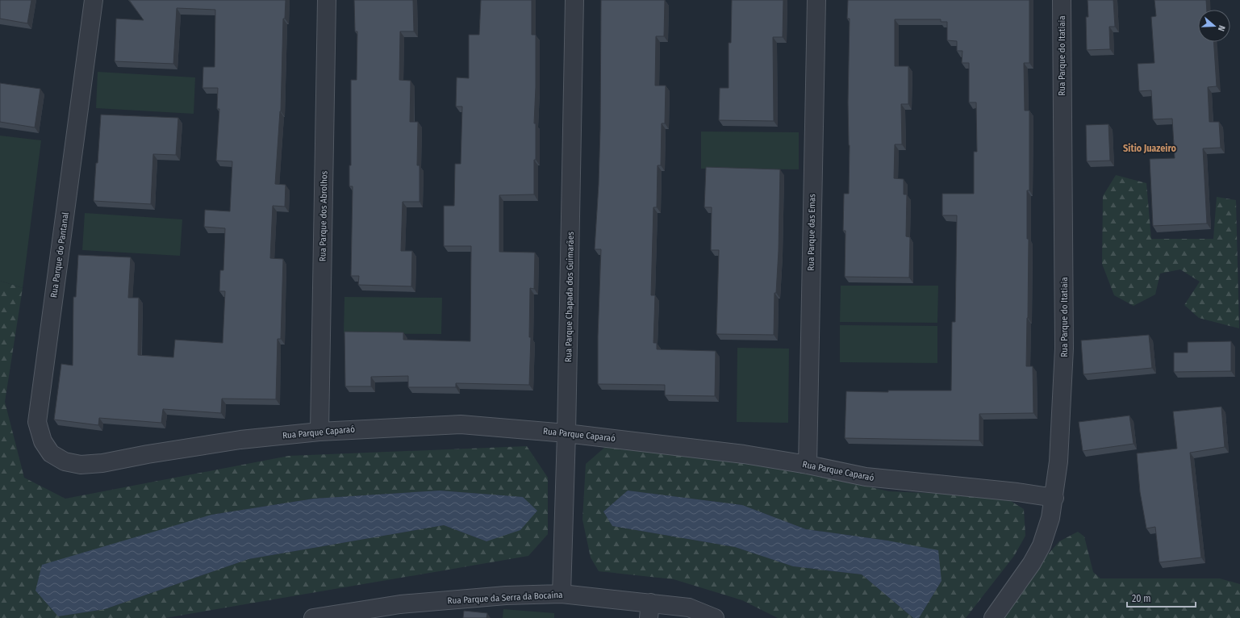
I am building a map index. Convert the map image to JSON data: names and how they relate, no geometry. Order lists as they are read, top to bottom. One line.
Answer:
{"streets":{"street":["Rua Parque do Itatiaia","Rua Parque dos Abrolhos","Rua Parque das Emas","Rua Parque do Pantanal","Rua Parque Chapada dos Guimarães","Rua Parque Caparaó","Rua Parque da Serra da Bocaína"]},"crossings":[["Rua Parque do Itatiaia","Rua Parque Caparaó"],["Rua Parque dos Abrolhos","Rua Parque Caparaó"],["Rua Parque das Emas","Rua Parque Caparaó"],["Rua Parque do Pantanal","Rua Parque Caparaó"],["Rua Parque Chapada dos Guimarães","Rua Parque Caparaó"],["Rua Parque Chapada dos Guimarães","Rua Parque da Serra da Bocaína"]],"districts":["Sitio Juazeiro"],"scale_bar":"20 m","north":"right"}
